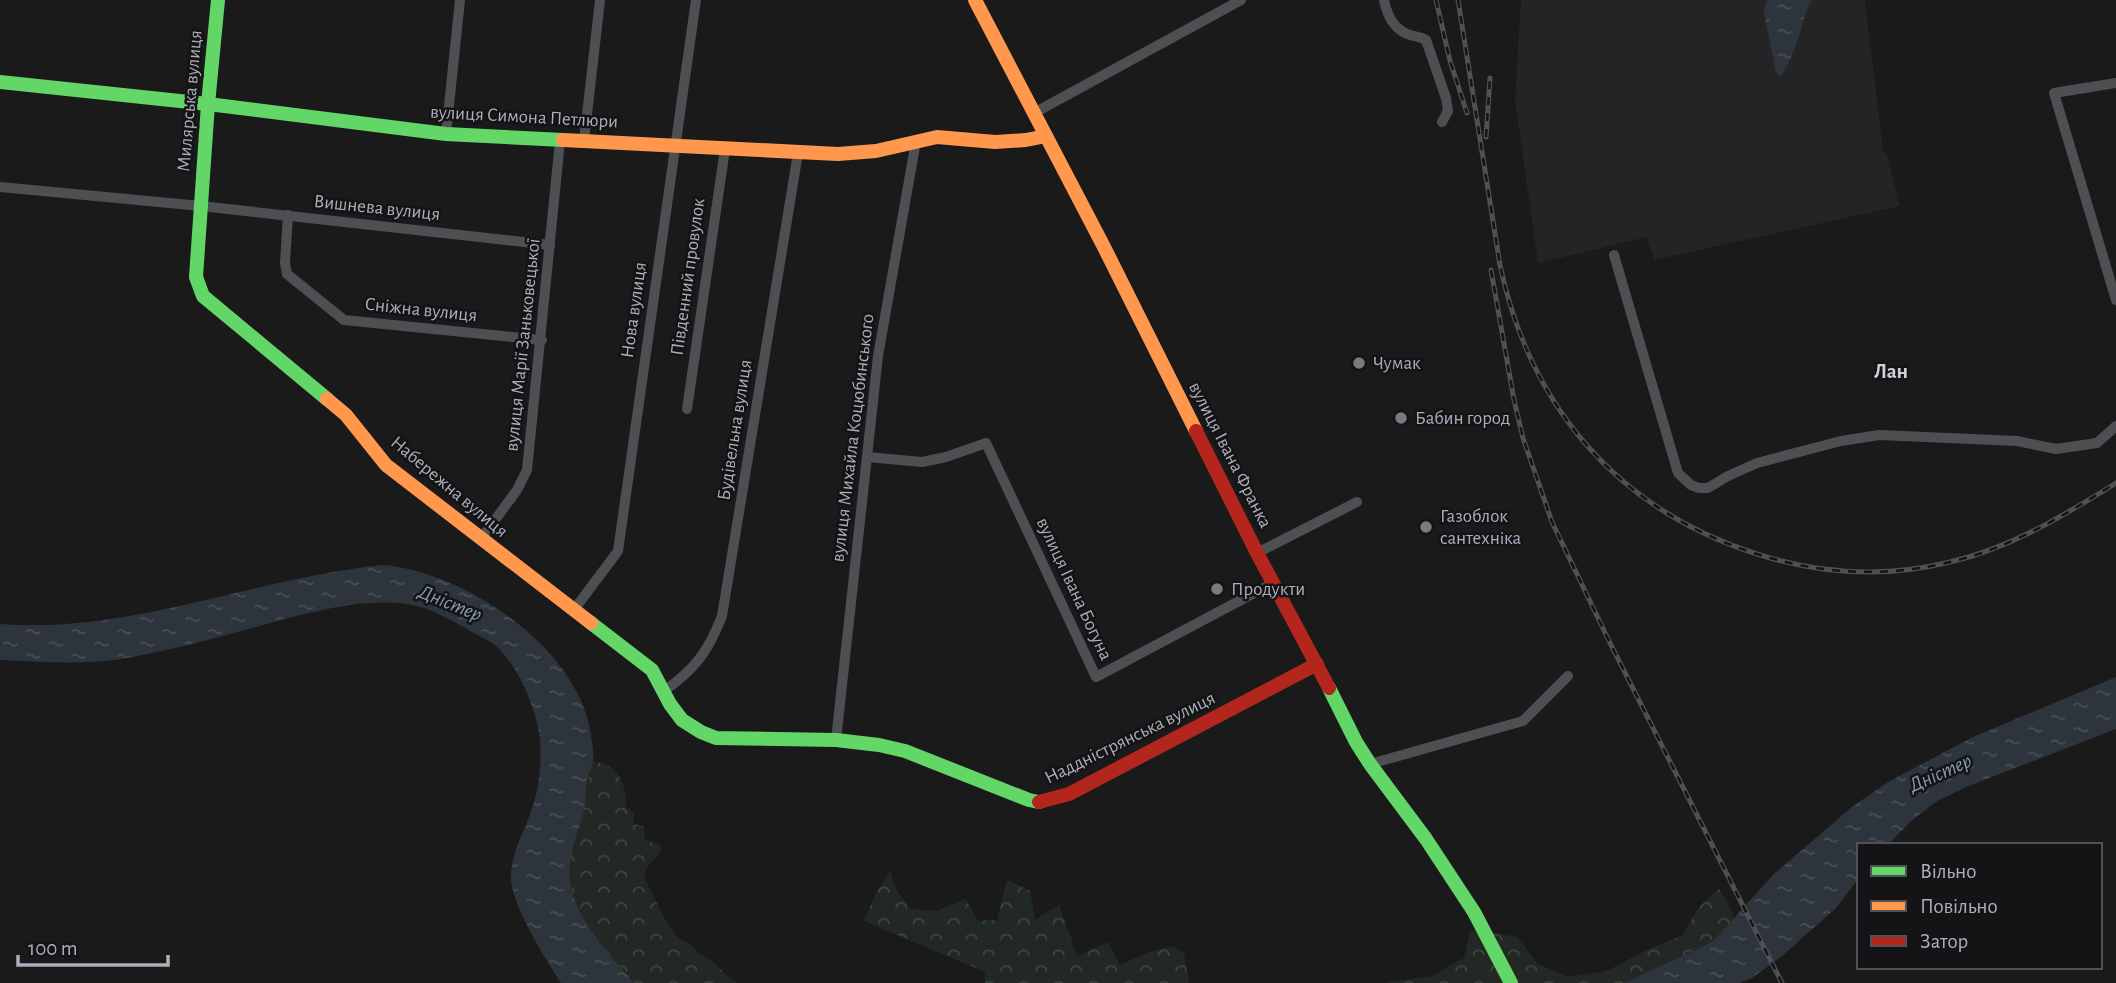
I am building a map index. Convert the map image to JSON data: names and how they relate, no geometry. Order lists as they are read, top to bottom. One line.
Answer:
{"streets":{"street":["Милярська вулиця","вулиця Симона Петлюри","Вишнева вулиця","Південний провулок","Сніжна вулиця","Нова вулиця","вулиця Марії Заньковецької","Будівельна вулиця","вулиця Михайла Коцюбинського","вулиця Івана Франка","Набережна вулиця","вулиця Івана Богуна","Наддністрянська вулиця"]},"crossings":[["Милярська вулиця","вулиця Симона Петлюри"],["Милярська вулиця","Вишнева вулиця"],["Милярська вулиця","Набережна вулиця"],["вулиця Симона Петлюри","Південний провулок"],["вулиця Симона Петлюри","Нова вулиця"],["вулиця Симона Петлюри","вулиця Марії Заньковецької"],["вулиця Симона Петлюри","Будівельна вулиця"],["вулиця Симона Петлюри","вулиця Михайла Коцюбинського"],["вулиця Симона Петлюри","вулиця Івана Франка"],["Вишнева вулиця","Сніжна вулиця"],["Вишнева вулиця","вулиця Марії Заньковецької"],["Вишнева вулиця","Набережна вулиця"],["Сніжна вулиця","вулиця Марії Заньковецької"],["Нова вулиця","Набережна вулиця"],["вулиця Марії Заньковецької","Набережна вулиця"],["Будівельна вулиця","Набережна вулиця"],["вулиця Михайла Коцюбинського","вулиця Івана Богуна"],["вулиця Михайла Коцюбинського","Наддністрянська вулиця"],["вулиця Івана Франка","вулиця Івана Богуна"],["вулиця Івана Франка","Наддністрянська вулиця"],["Набережна вулиця","Наддністрянська вулиця"]],"districts":["Лан"],"water":["Дністер"],"places":["Чумак","Бабин город","Газоблок сантехніка","Продукти"],"legend":["Вільно","Повільно","Затор"],"scale_bar":"100 m"}
